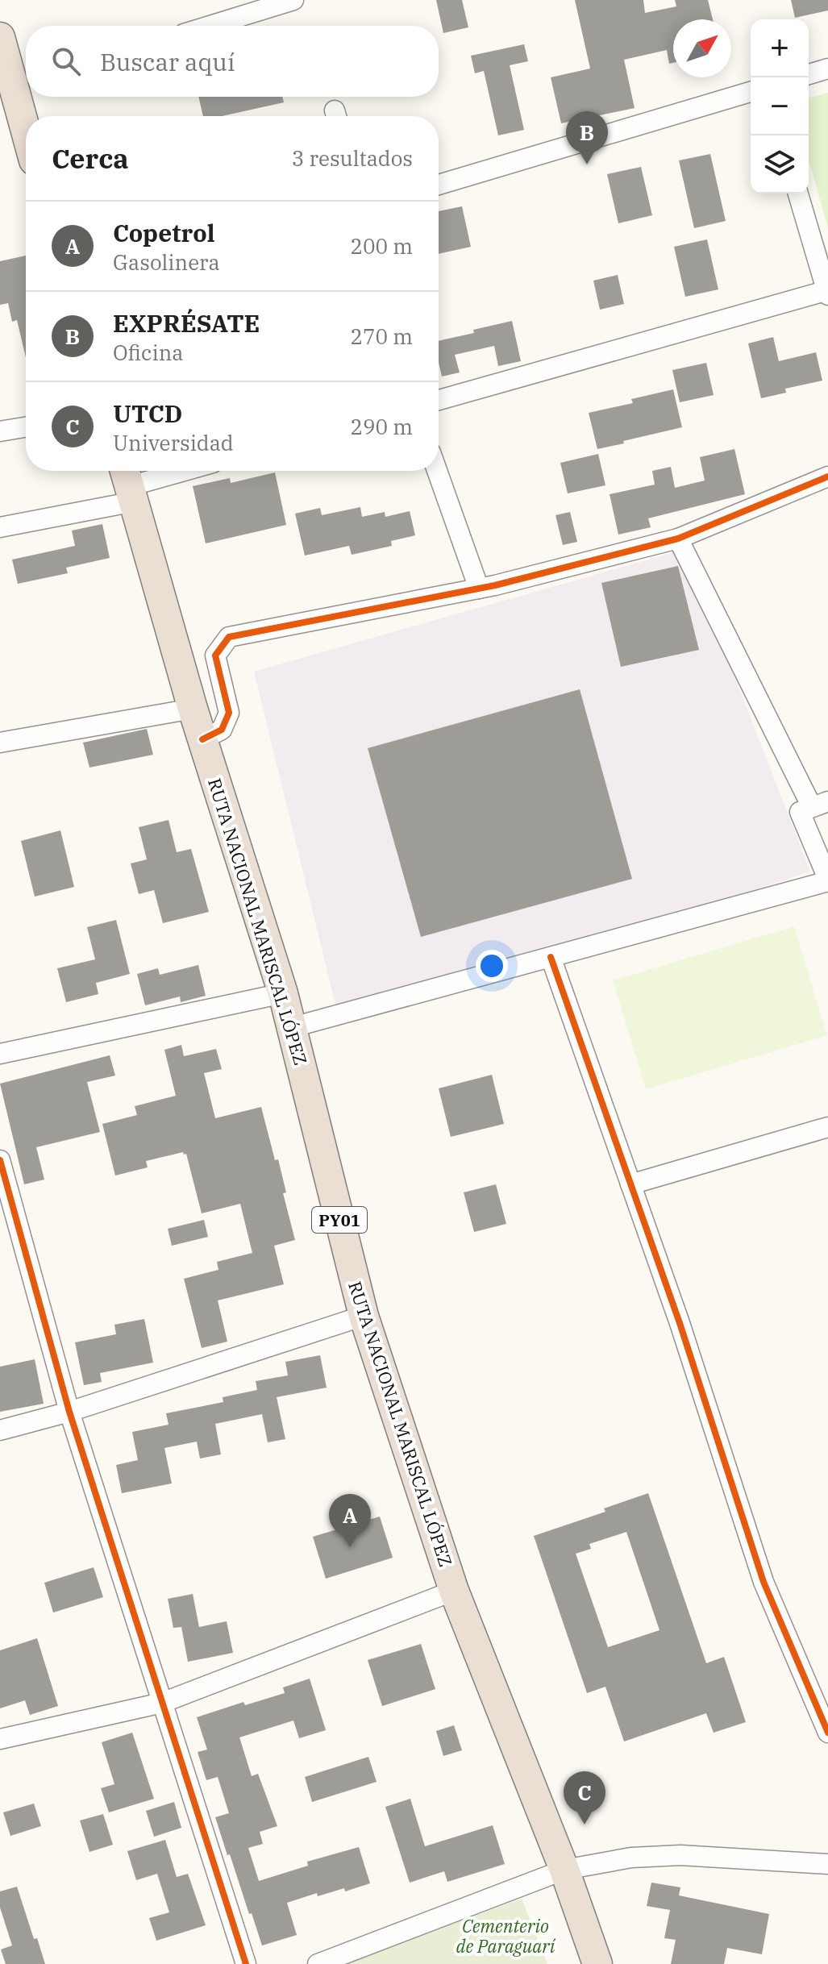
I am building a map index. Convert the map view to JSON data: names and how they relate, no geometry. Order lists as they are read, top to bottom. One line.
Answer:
{"streets":{"highway":["RUTA NACIONAL MARISCAL LÓPEZ","PY01"]},"parks":["Cementerio de Paraguarí"],"north":"top right","page":{"map_buttons":["+","−"],"search":"Buscar aquí","pins":["B","A","C"],"heading":["Cerca","3 resultados"],"list":[{"mark":"A","name":"Copetrol","note":"Gasolinera","value":"200 m"},{"mark":"B","name":"EXPRÉSATE","note":"Oficina","value":"270 m"},{"mark":"C","name":"UTCD","note":"Universidad","value":"290 m"}]}}
